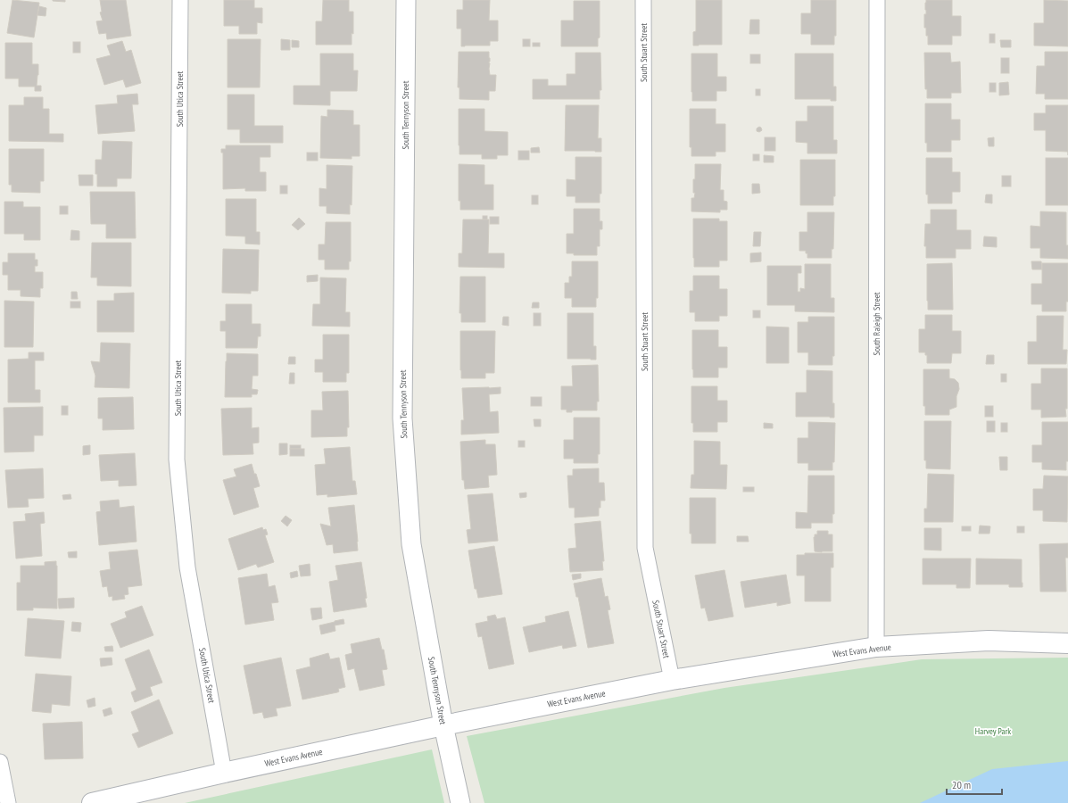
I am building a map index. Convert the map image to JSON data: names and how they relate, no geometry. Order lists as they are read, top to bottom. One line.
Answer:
{"streets":{"main road":["West Evans Avenue"],"street":["South Stuart Street","South Utica Street","South Tennyson Street","South Raleigh Street"]},"crossings":[["South Stuart Street","West Evans Avenue"],["South Utica Street","West Evans Avenue"],["South Tennyson Street","West Evans Avenue"],["South Raleigh Street","West Evans Avenue"]],"parks":["Harvey Park"],"scale_bar":"20 m"}
